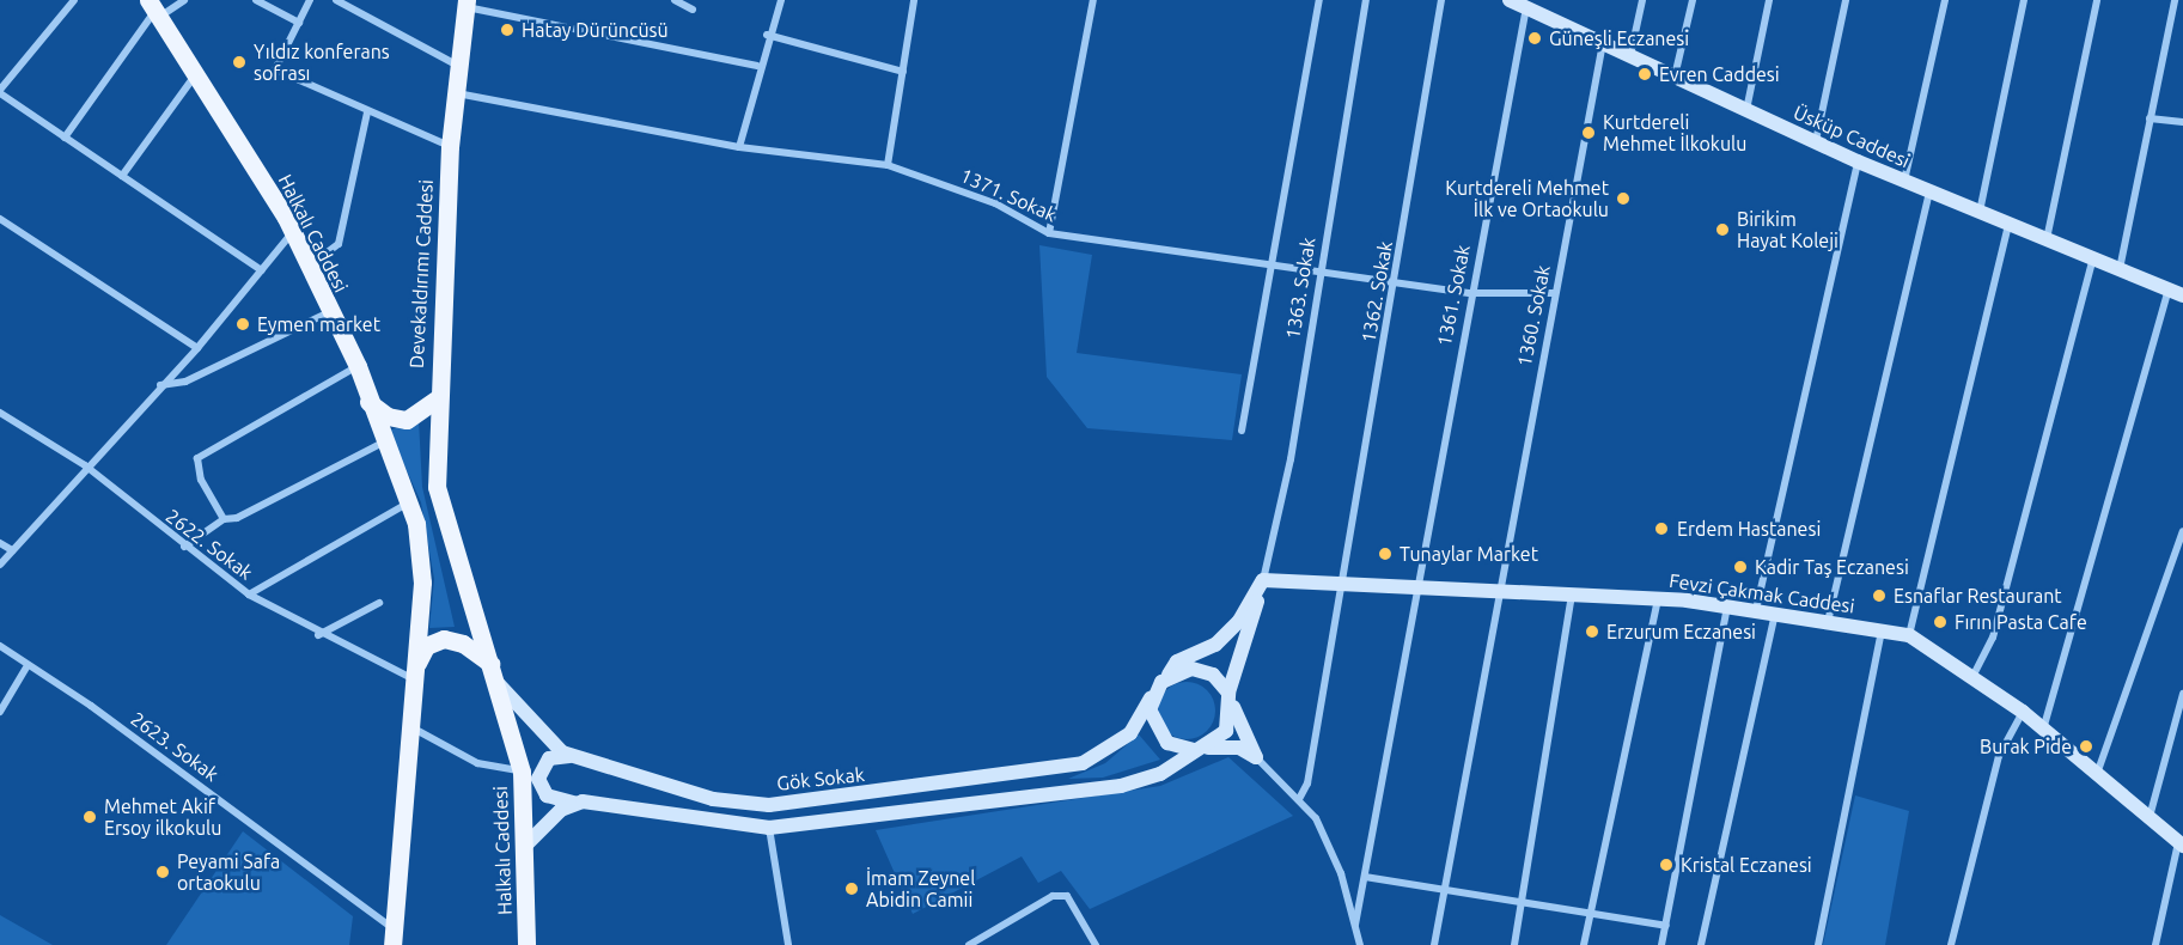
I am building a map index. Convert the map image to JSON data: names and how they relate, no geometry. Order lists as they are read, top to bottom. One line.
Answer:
{"streets":{"main road":["Üsküp Caddesi","Halkalı Caddesi","Devekaldırımı Caddesi","Fevzi Çakmak Caddesi","Gök Sokak"],"street":["1371. Sokak","1363. Sokak","1362. Sokak","1361. Sokak","1360. Sokak","2622. Sokak","2623. Sokak"]},"crossings":[["Üsküp Caddesi","1361. Sokak"],["Üsküp Caddesi","1360. Sokak"],["1371. Sokak","Devekaldırımı Caddesi"],["1371. Sokak","1363. Sokak"],["1371. Sokak","1362. Sokak"],["1371. Sokak","1361. Sokak"],["1371. Sokak","1360. Sokak"],["Halkalı Caddesi","Devekaldırımı Caddesi"],["Halkalı Caddesi","Gök Sokak"],["1363. Sokak","Fevzi Çakmak Caddesi"],["1362. Sokak","Fevzi Çakmak Caddesi"],["1361. Sokak","Fevzi Çakmak Caddesi"],["1360. Sokak","Fevzi Çakmak Caddesi"]],"places":["Hatay Dürüncüsü","Güneşli Eczanesi","Yıldız konferans sofrası","Evren Caddesi","Kurtdereli Mehmet İlkokulu","Kurtdereli Mehmet İlk ve Ortaokulu","Birikim Hayat Koleji","Eymen market","Erdem Hastanesi","Tunaylar Market","Kadir Taş Eczanesi","Esnaflar Restaurant","Fırın Pasta Cafe","Erzurum Eczanesi","Burak Pide","Mehmet Akif Ersoy ilkokulu","Kristal Eczanesi","Peyami Safa ortaokulu","İmam Zeynel Abidin Camii"]}
